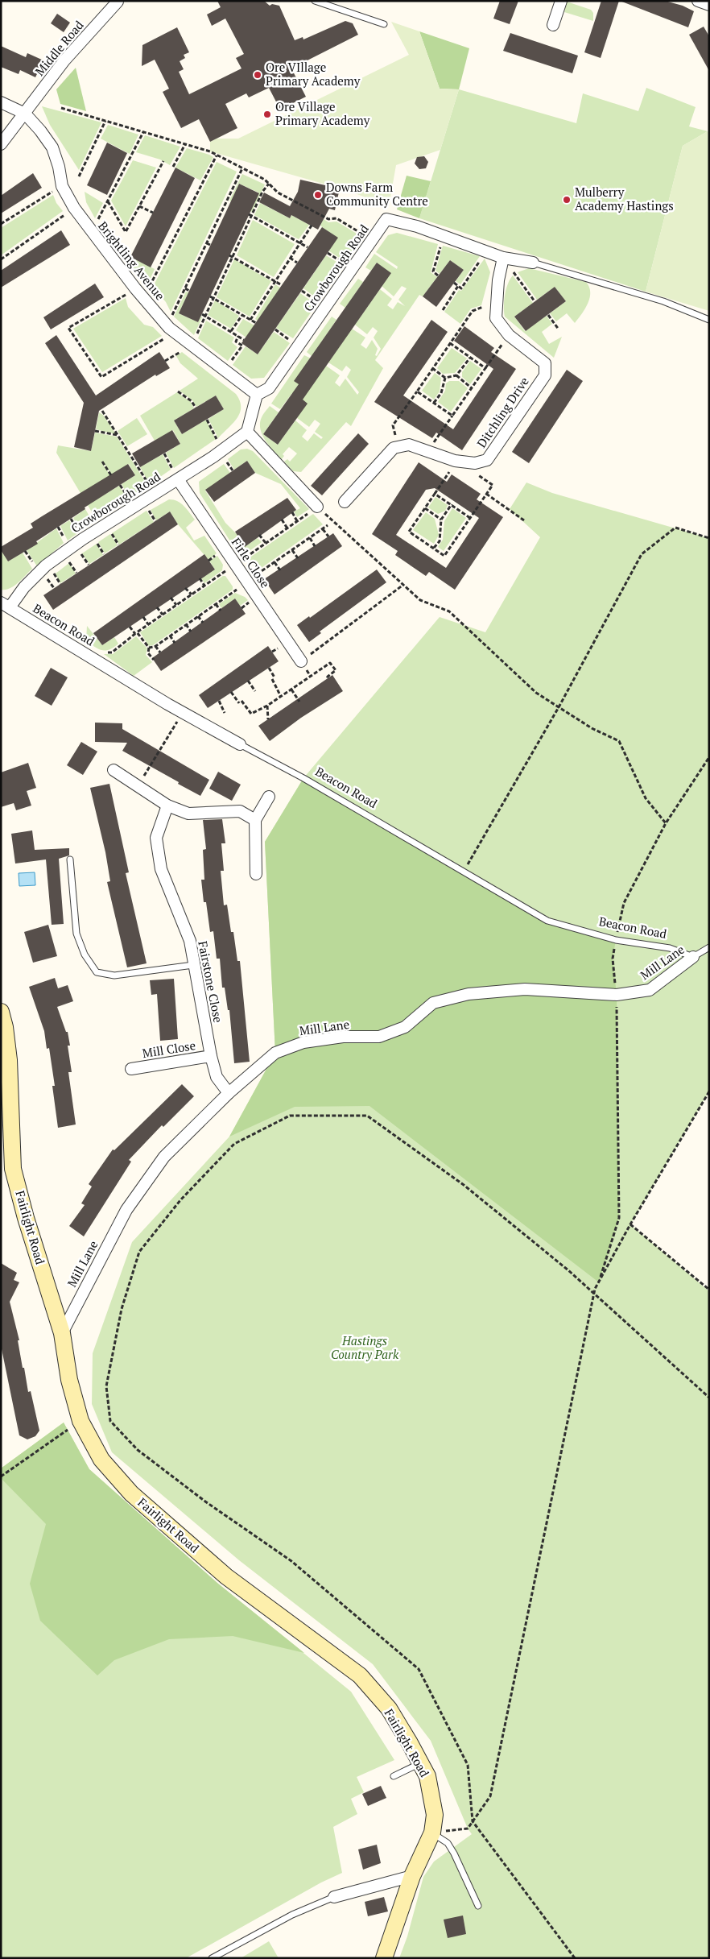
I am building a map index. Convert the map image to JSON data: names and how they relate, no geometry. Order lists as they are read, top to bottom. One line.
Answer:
{"streets":{"street":["Middle Road","Brightling Avenue","Crowborough Road","Ditchling Drive","Firle Close","Beacon Road","Mill Lane","Fairstone Close","Mill Close","Fairlight Road"]},"crossings":[["Middle Road","Brightling Avenue"],["Brightling Avenue","Crowborough Road"],["Crowborough Road","Ditchling Drive"],["Crowborough Road","Firle Close"],["Crowborough Road","Beacon Road"],["Beacon Road","Mill Lane"],["Mill Lane","Fairstone Close"],["Mill Lane","Fairlight Road"],["Fairstone Close","Mill Close"]],"parks":["Hastings Country Park"],"places":["Ore VIllage Primary Academy","Ore Village Primary Academy","Downs Farm Community Centre","Mulberry Academy Hastings"]}
